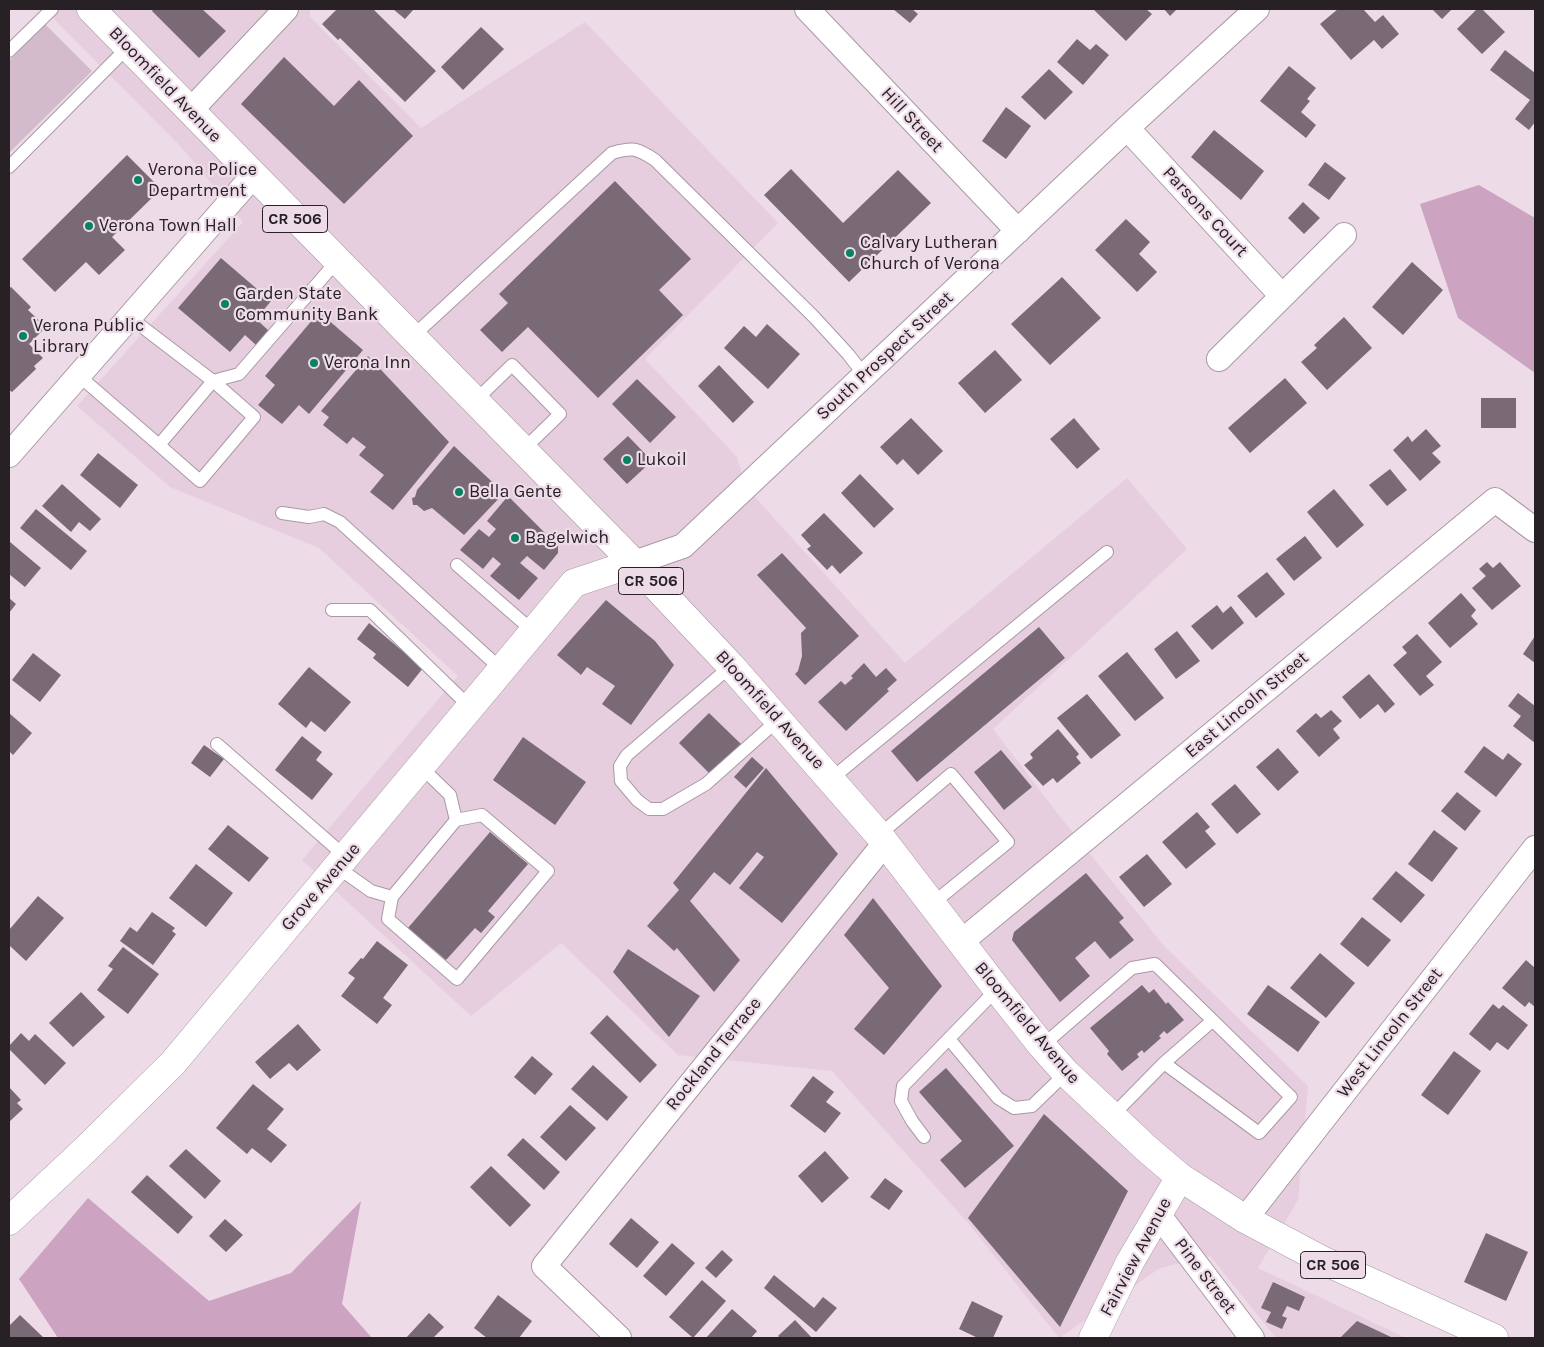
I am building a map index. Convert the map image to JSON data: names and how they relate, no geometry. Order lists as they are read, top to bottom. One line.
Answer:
{"streets":{"main road":["Bloomfield Avenue","CR 506","Grove Avenue","Fairview Avenue"],"street":["Hill Street","Parsons Court","South Prospect Street","East Lincoln Street","West Lincoln Street","Rockland Terrace","Pine Street"]},"crossings":[["Bloomfield Avenue","South Prospect Street"],["Bloomfield Avenue","East Lincoln Street"],["Bloomfield Avenue","Grove Avenue"],["Bloomfield Avenue","West Lincoln Street"],["Bloomfield Avenue","Rockland Terrace"],["Bloomfield Avenue","Fairview Avenue"],["Hill Street","South Prospect Street"],["Parsons Court","South Prospect Street"],["South Prospect Street","Grove Avenue"],["Fairview Avenue","Pine Street"]],"places":["Verona Police Department","Verona Town Hall","Calvary Lutheran Church of Verona","Garden State Community Bank","Verona Public Library","Verona Inn","Lukoil","Bella Gente","Bagelwich"]}
